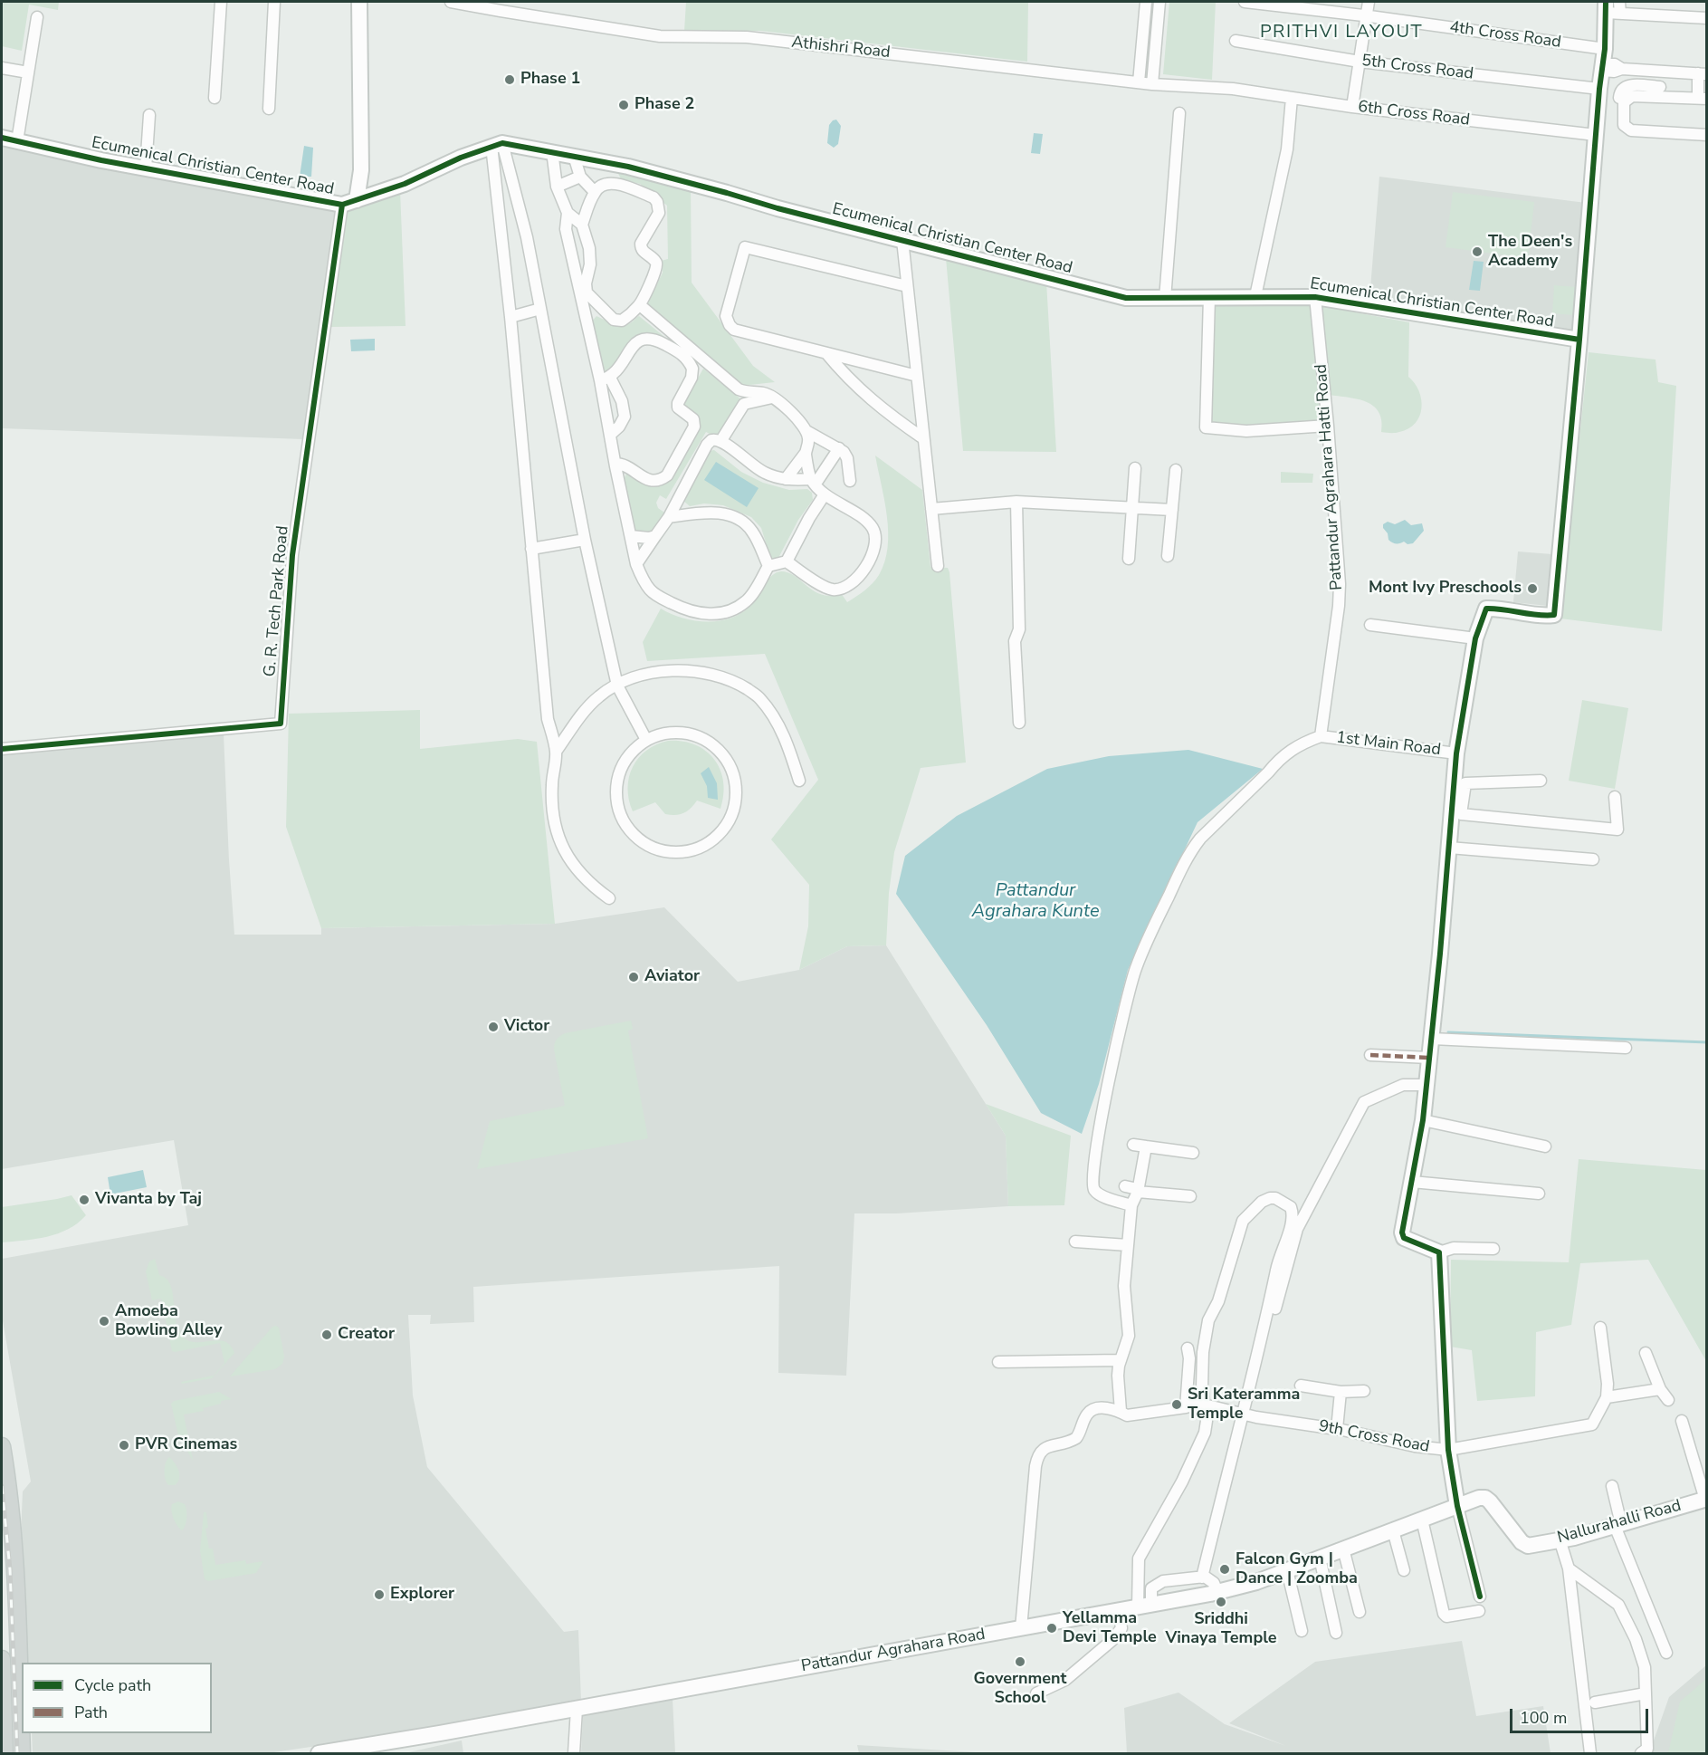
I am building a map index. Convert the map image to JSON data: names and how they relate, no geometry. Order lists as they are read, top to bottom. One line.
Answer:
{"streets":{"street":["4th Cross Road","Athishri Road","5th Cross Road","6th Cross Road","Ecumenical Christian Center Road","Pattandur Agrahara Hatti Road","G. R. Tech Park Road","1st Main Road","9th Cross Road","Nallurahalli Road","Pattandur Agrahara Road"]},"crossings":[["Athishri Road","6th Cross Road"],["Ecumenical Christian Center Road","Pattandur Agrahara Hatti Road"],["Ecumenical Christian Center Road","G. R. Tech Park Road"],["Pattandur Agrahara Hatti Road","1st Main Road"],["Nallurahalli Road","Pattandur Agrahara Road"]],"districts":["PRITHVI LAYOUT"],"water":["Pattandur Agrahara Kunte"],"places":["Phase 1","Phase 2","The Deen's Academy","Mont Ivy Preschools","Aviator","Victor","Vivanta by Taj","Amoeba Bowling Alley","Creator","Sri Kateramma Temple","PVR Cinemas","Falcon Gym | Dance | Zoomba","Explorer","Sriddhi Vinaya Temple","Yellamma Devi Temple","Government School"],"legend":["Cycle path","Path"],"scale_bar":"100 m"}
